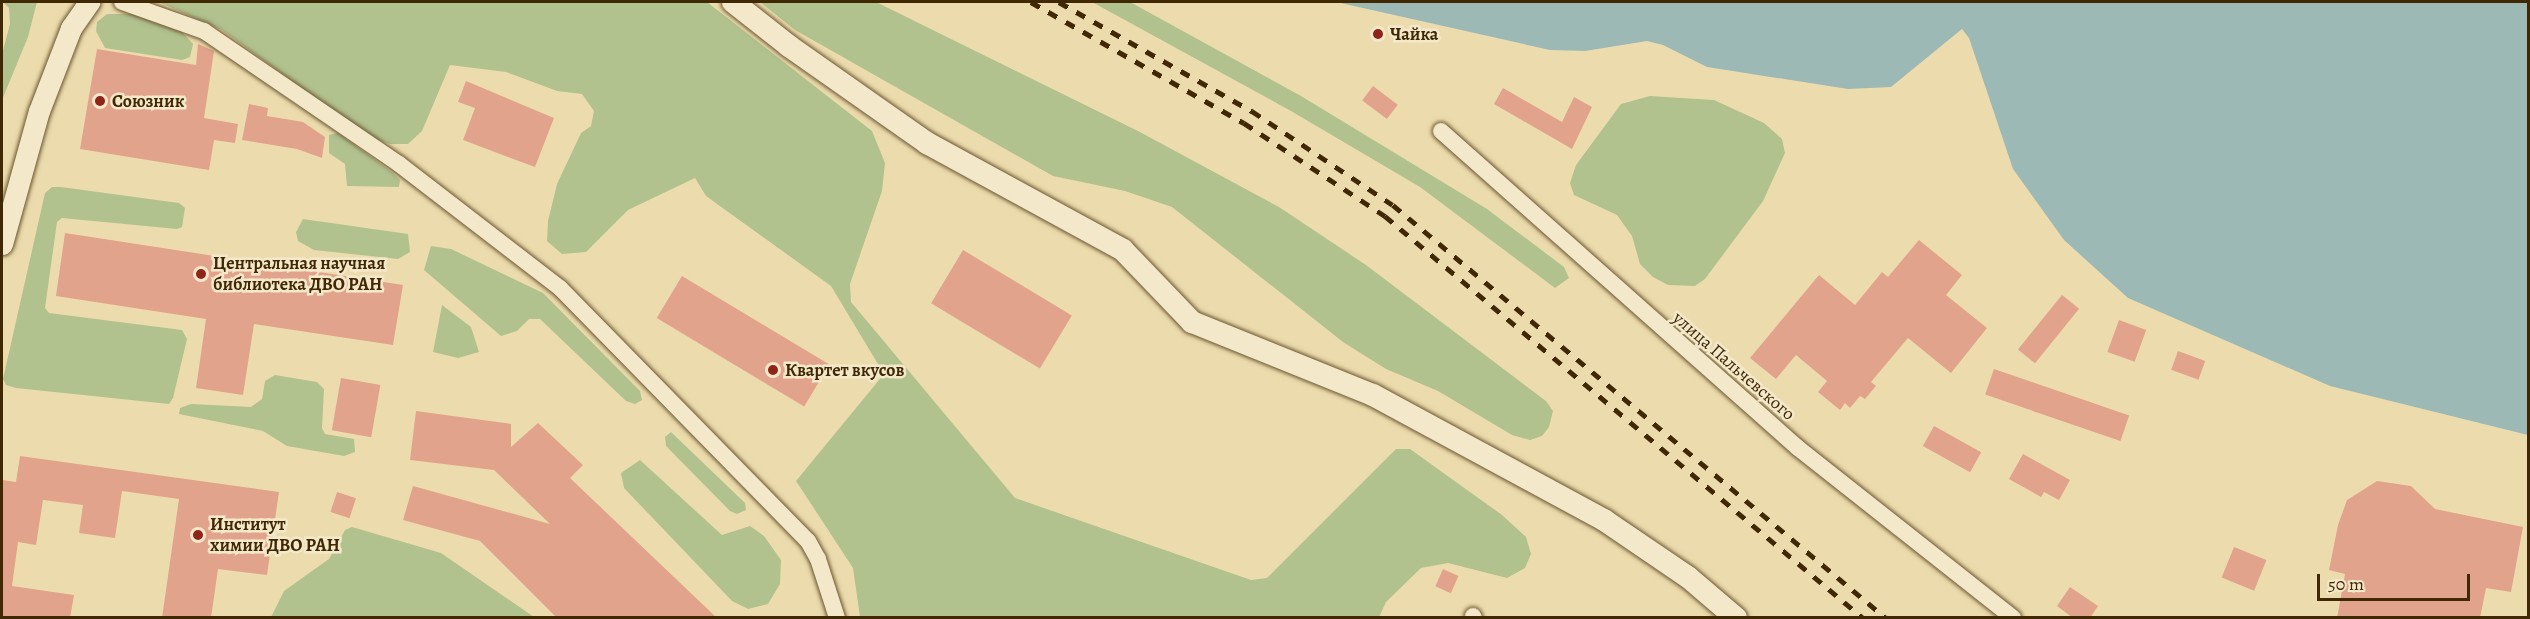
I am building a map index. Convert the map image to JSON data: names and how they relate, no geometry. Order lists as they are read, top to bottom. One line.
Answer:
{"streets":{"street":["улица Пальчевского"]},"places":["Чайка","Союзник","Центральная научная библиотека ДВО РАН","Квартет вкусов","Институт химии ДВО РАН"],"scale_bar":"50 m"}
